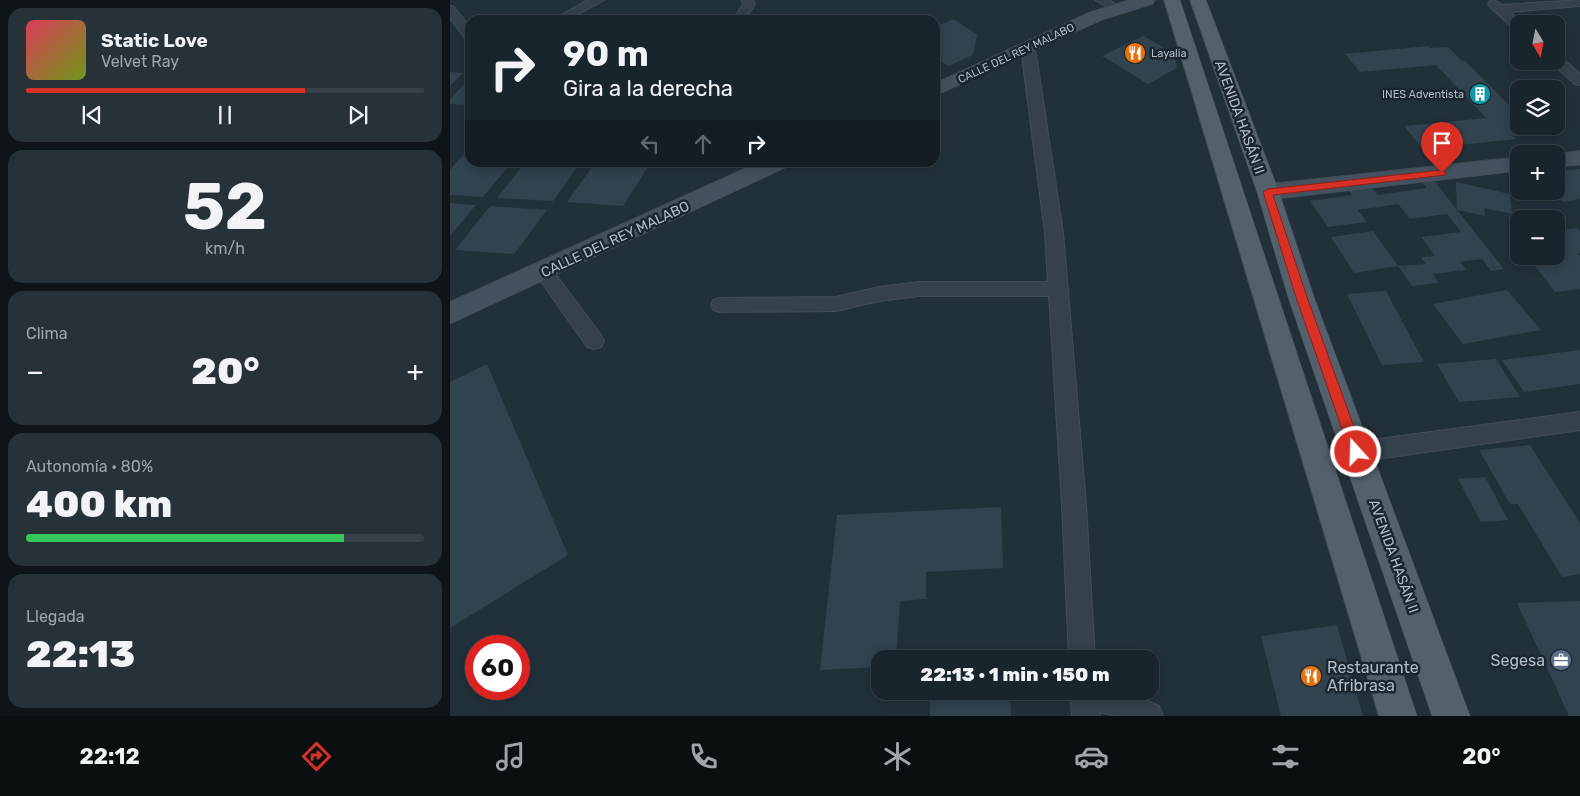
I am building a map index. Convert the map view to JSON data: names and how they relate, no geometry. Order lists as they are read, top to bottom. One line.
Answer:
{"streets":{"main road":["CALLE DEL REY MALABO","AVENIDA HASÁN II"]},"places":{"restaurant":["Layalia","Restaurante Afribrasa"],"building":["INES Adventista"],"office":["Segesa"]},"north":"bottom","page":{"map_buttons":["+","−"],"turn":["90 m","Gira a la derecha"],"song":["Static Love","Velvet Ray"],"tile":[["52","km/h"],"Clima",["Autonomía · 80%","400 km"],["Llegada","22:13"]],"heat":["−","20°","+"],"limit":"60","trip":"22:13 · 1 min · 150 m","tabs":["22:12","20°"]}}
